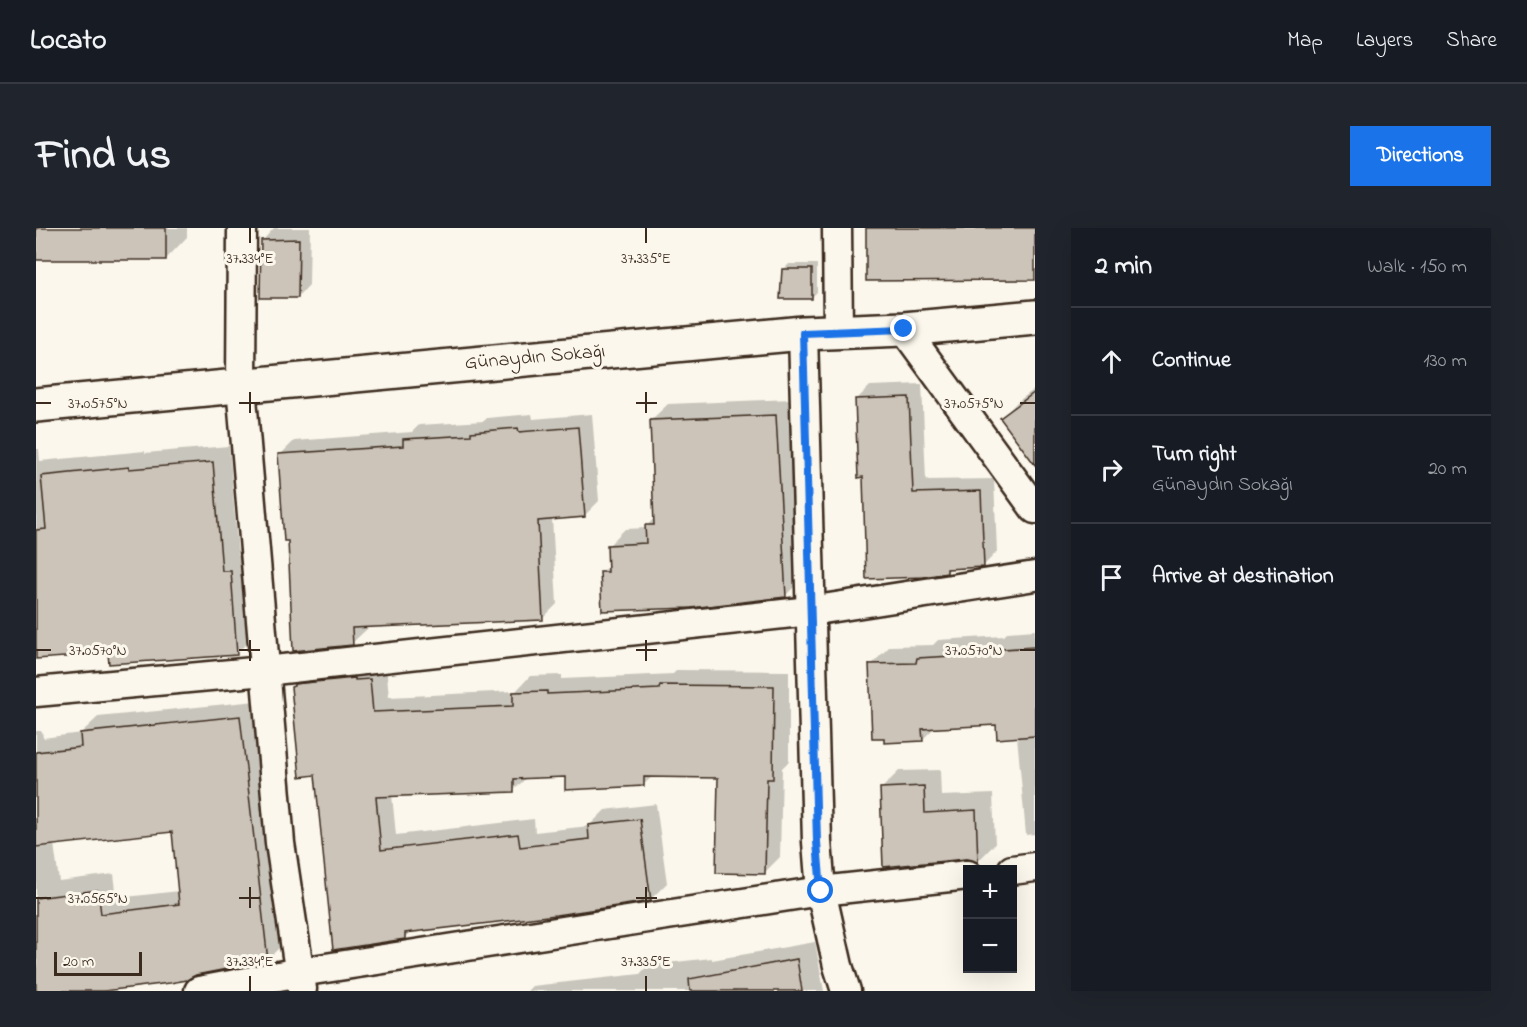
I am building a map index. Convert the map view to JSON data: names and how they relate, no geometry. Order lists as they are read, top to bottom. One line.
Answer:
{"streets":{"street":["Günaydın Sokağı"]},"scale_bar":"20 m","page":{"header":"Locato","nav":["Map","Layers","Share"],"title":"Find us","buttons":"Directions","heading":["2 min","Walk · 150 m"],"list":[["Continue","130 m"],["Turn right","Günaydın Sokağı","20 m"],"Arrive at destination"],"map_buttons":["+","−"],"scale":"20 m"},"coordinates":["37.334°E","37.335°E","37.0575°N","37.0570°N","37.0565°N"]}
